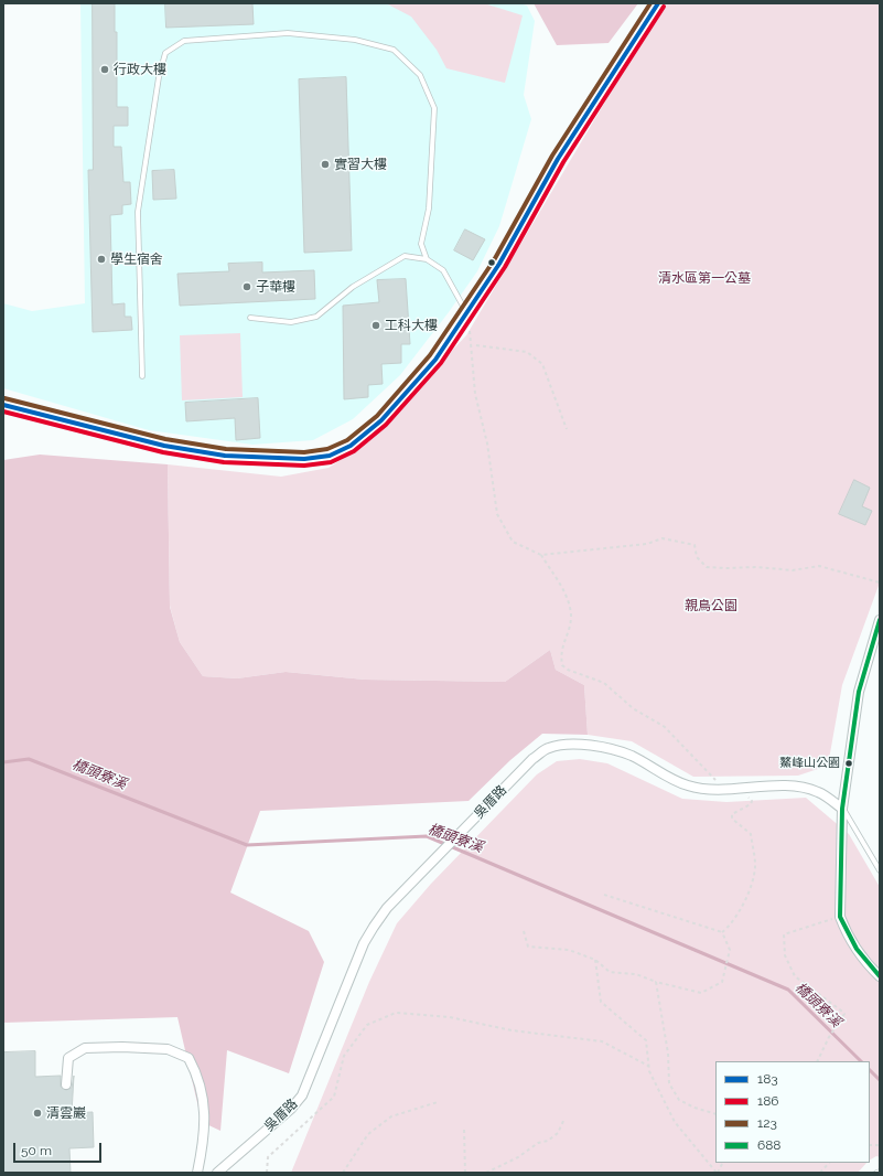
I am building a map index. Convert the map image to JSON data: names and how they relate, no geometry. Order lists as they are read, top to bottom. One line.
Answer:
{"streets":{"street":["吳厝路"]},"water":["橋頭寮溪"],"parks":["清水區第一公墓","親鳥公園"],"places":["行政大樓","實習大樓","學生宿舍","子華樓","工科大樓","鰲峰山公園","清雲巖"],"lines":["transit line 183","transit line 123","transit line 186","transit line 688"],"legend":["183","186","123","688"],"scale_bar":"50 m"}
